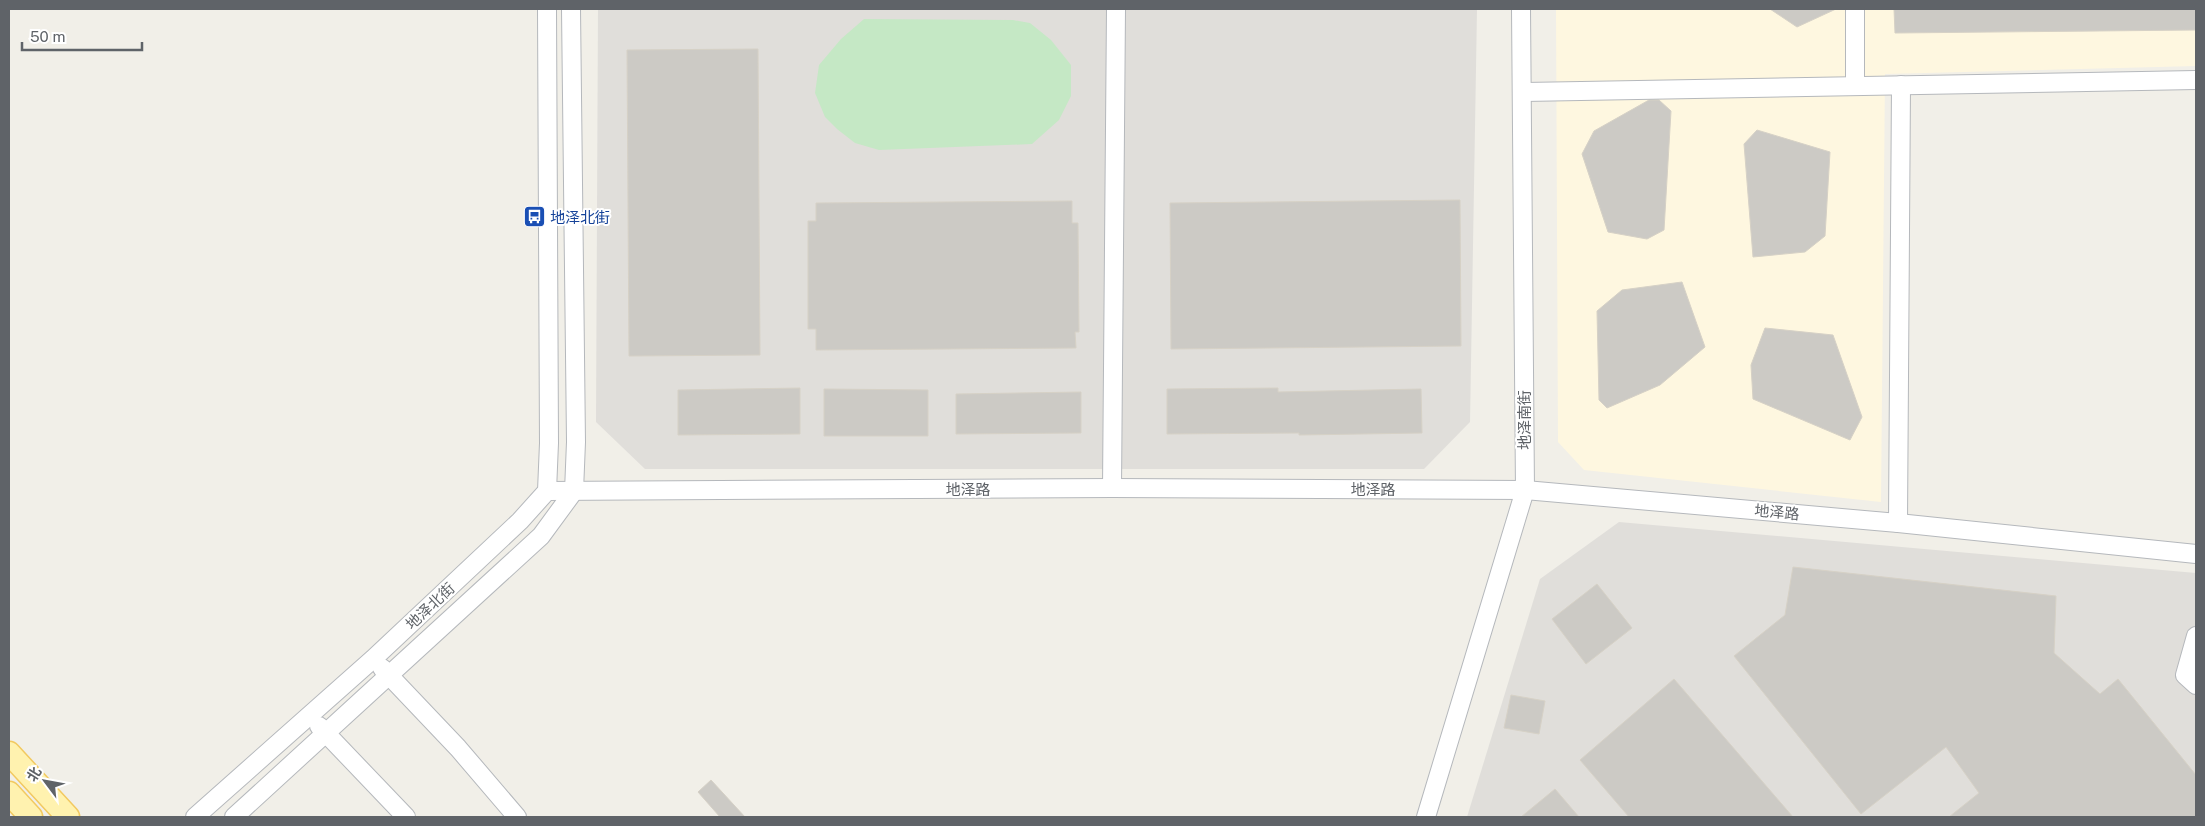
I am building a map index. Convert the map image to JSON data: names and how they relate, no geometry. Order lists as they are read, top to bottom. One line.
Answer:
{"streets":{"street":["地泽南街","地泽路","地泽北街"]},"crossings":[["地泽南街","地泽路"],["地泽路","地泽北街"]],"places":{"bus stop":["地泽北街"]},"scale_bar":"50 m","north":"top left"}
